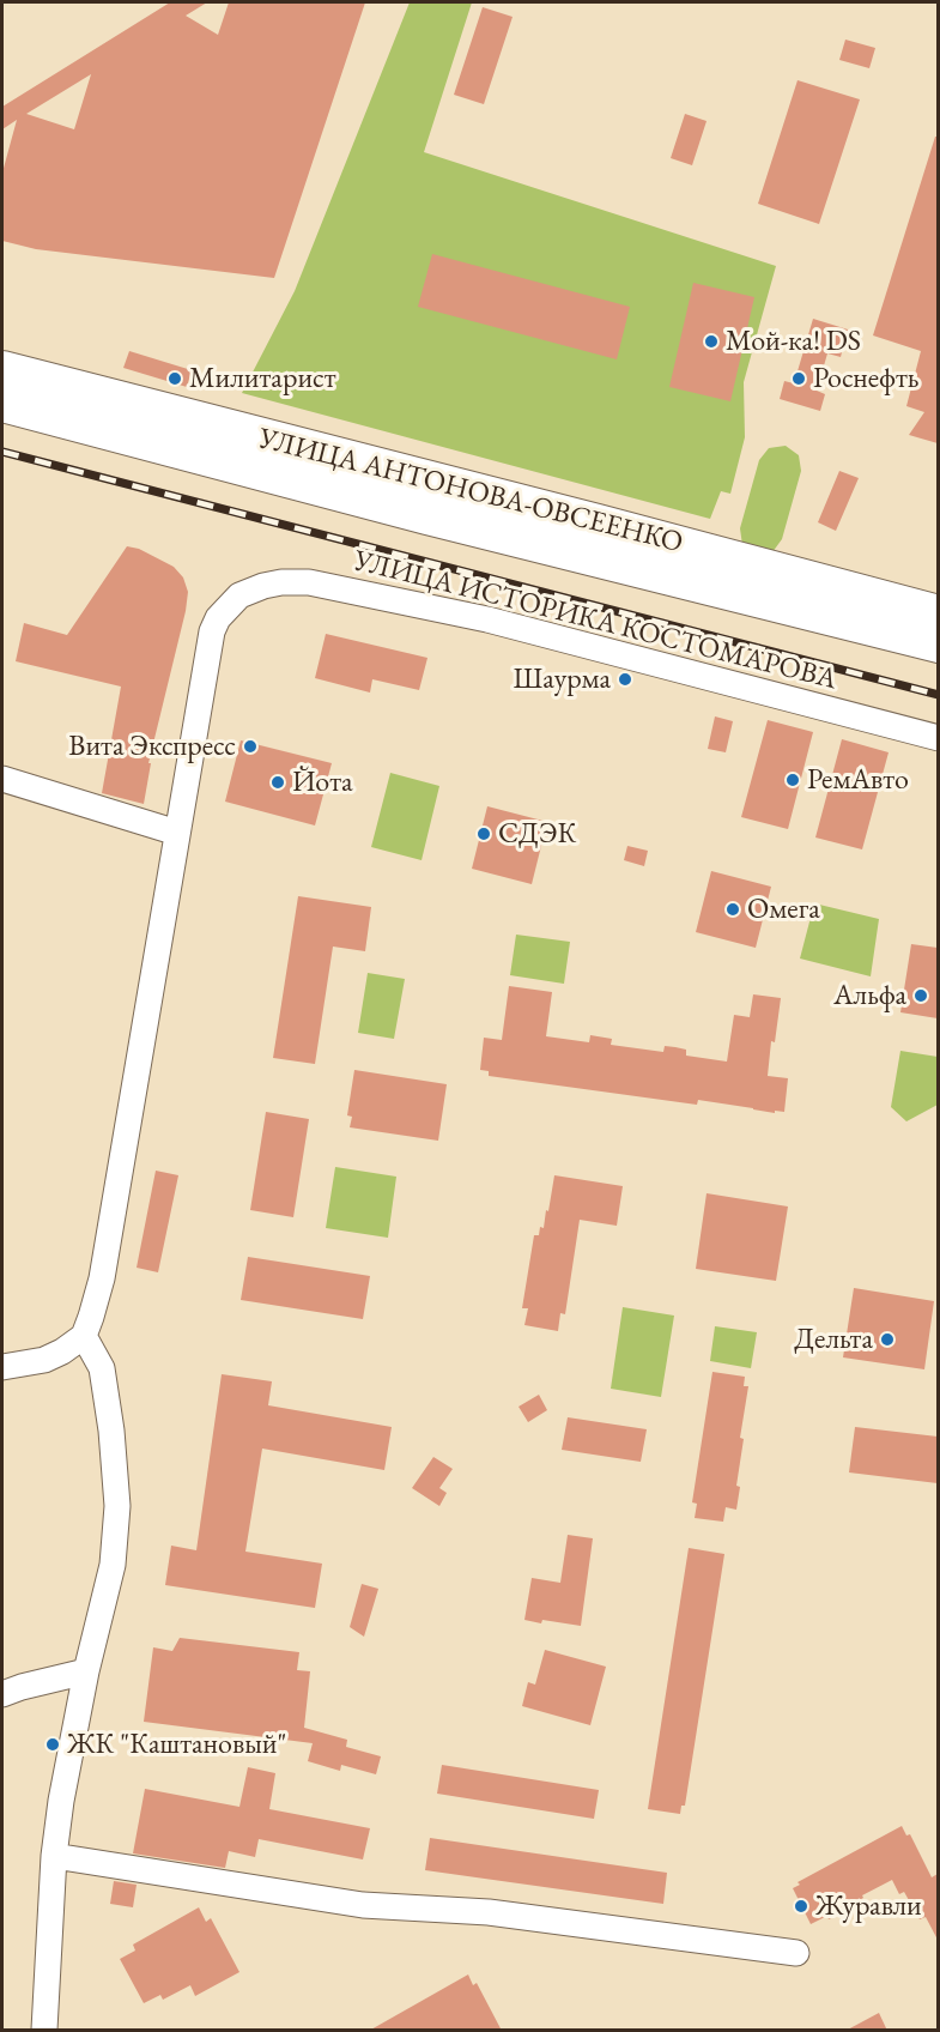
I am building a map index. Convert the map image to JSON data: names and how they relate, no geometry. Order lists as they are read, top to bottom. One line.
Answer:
{"streets":{"highway":["УЛИЦА АНТОНОВА-ОВСЕЕНКО"],"street":["УЛИЦА ИСТОРИКА КОСТОМАРОВА"]},"places":["Мой-ка! DS","Милитарист","Роснефть","Шаурма","Вита Экспресс","РемАвто","Йота","СДЭК","Омега","Альфа","Дельта","ЖК \"Каштановый\"","Журавли"]}
